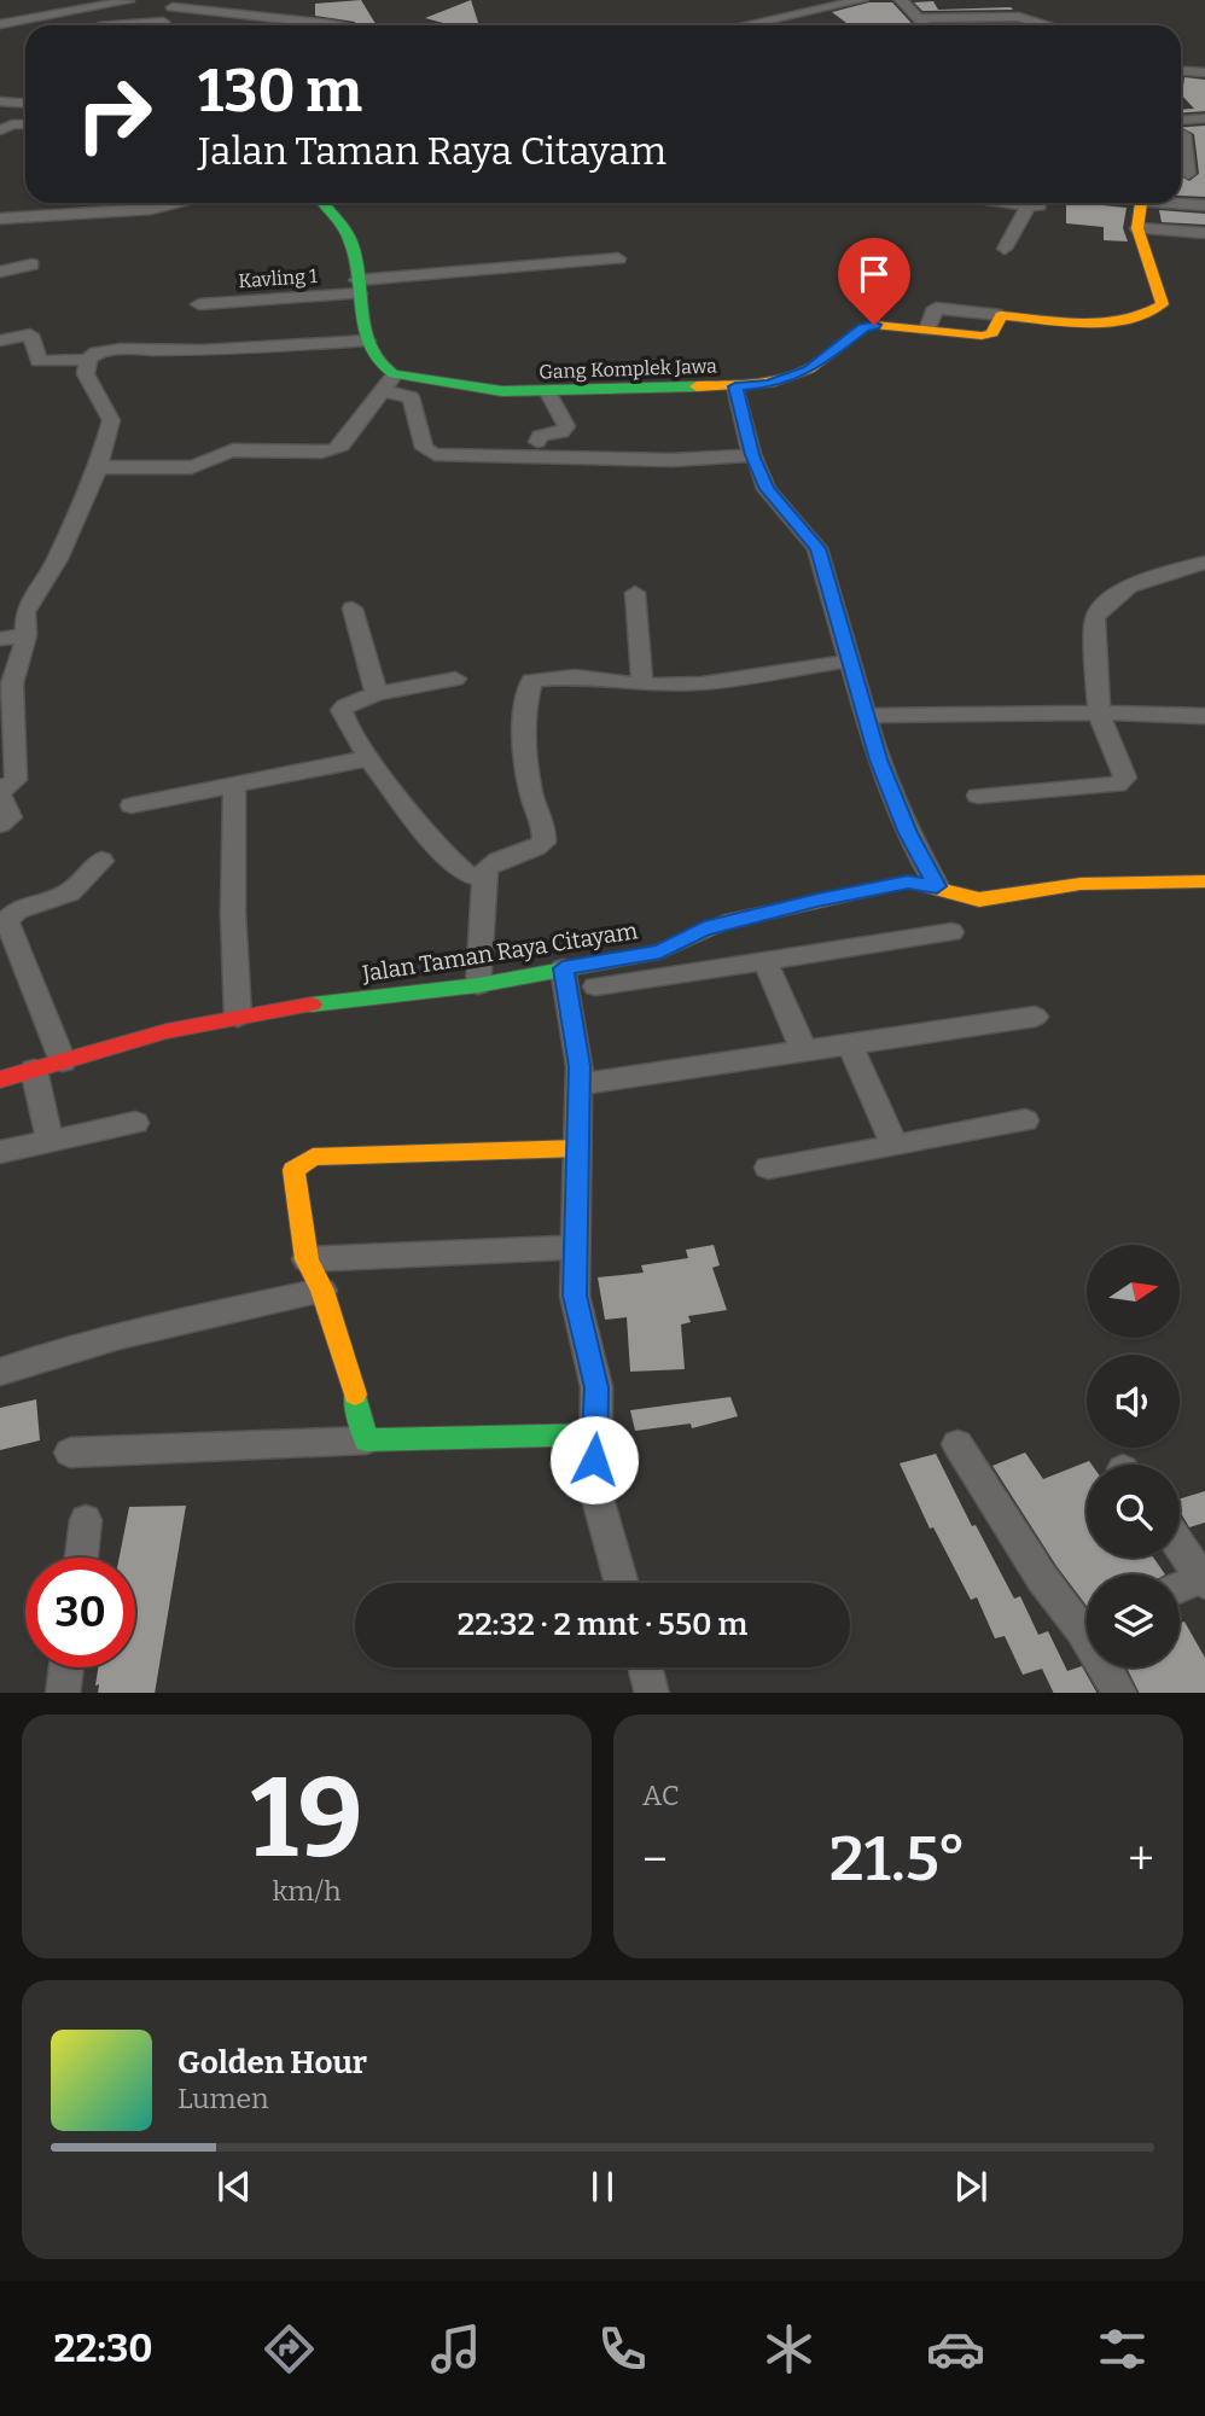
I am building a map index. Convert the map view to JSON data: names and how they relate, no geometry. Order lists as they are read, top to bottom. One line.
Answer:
{"streets":{"street":["Kavling 1","Gang Komplek Jawa","Jalan Taman Raya Citayam"]},"north":"right","page":{"turn":["130 m","Jalan Taman Raya Citayam"],"limit":"30","trip":"22:32 · 2 mnt · 550 m","tile":[["19","km/h"],"AC"],"heat":["−","21.5°","+"],"song":["Golden Hour","Lumen"],"tabs":"22:30"}}
